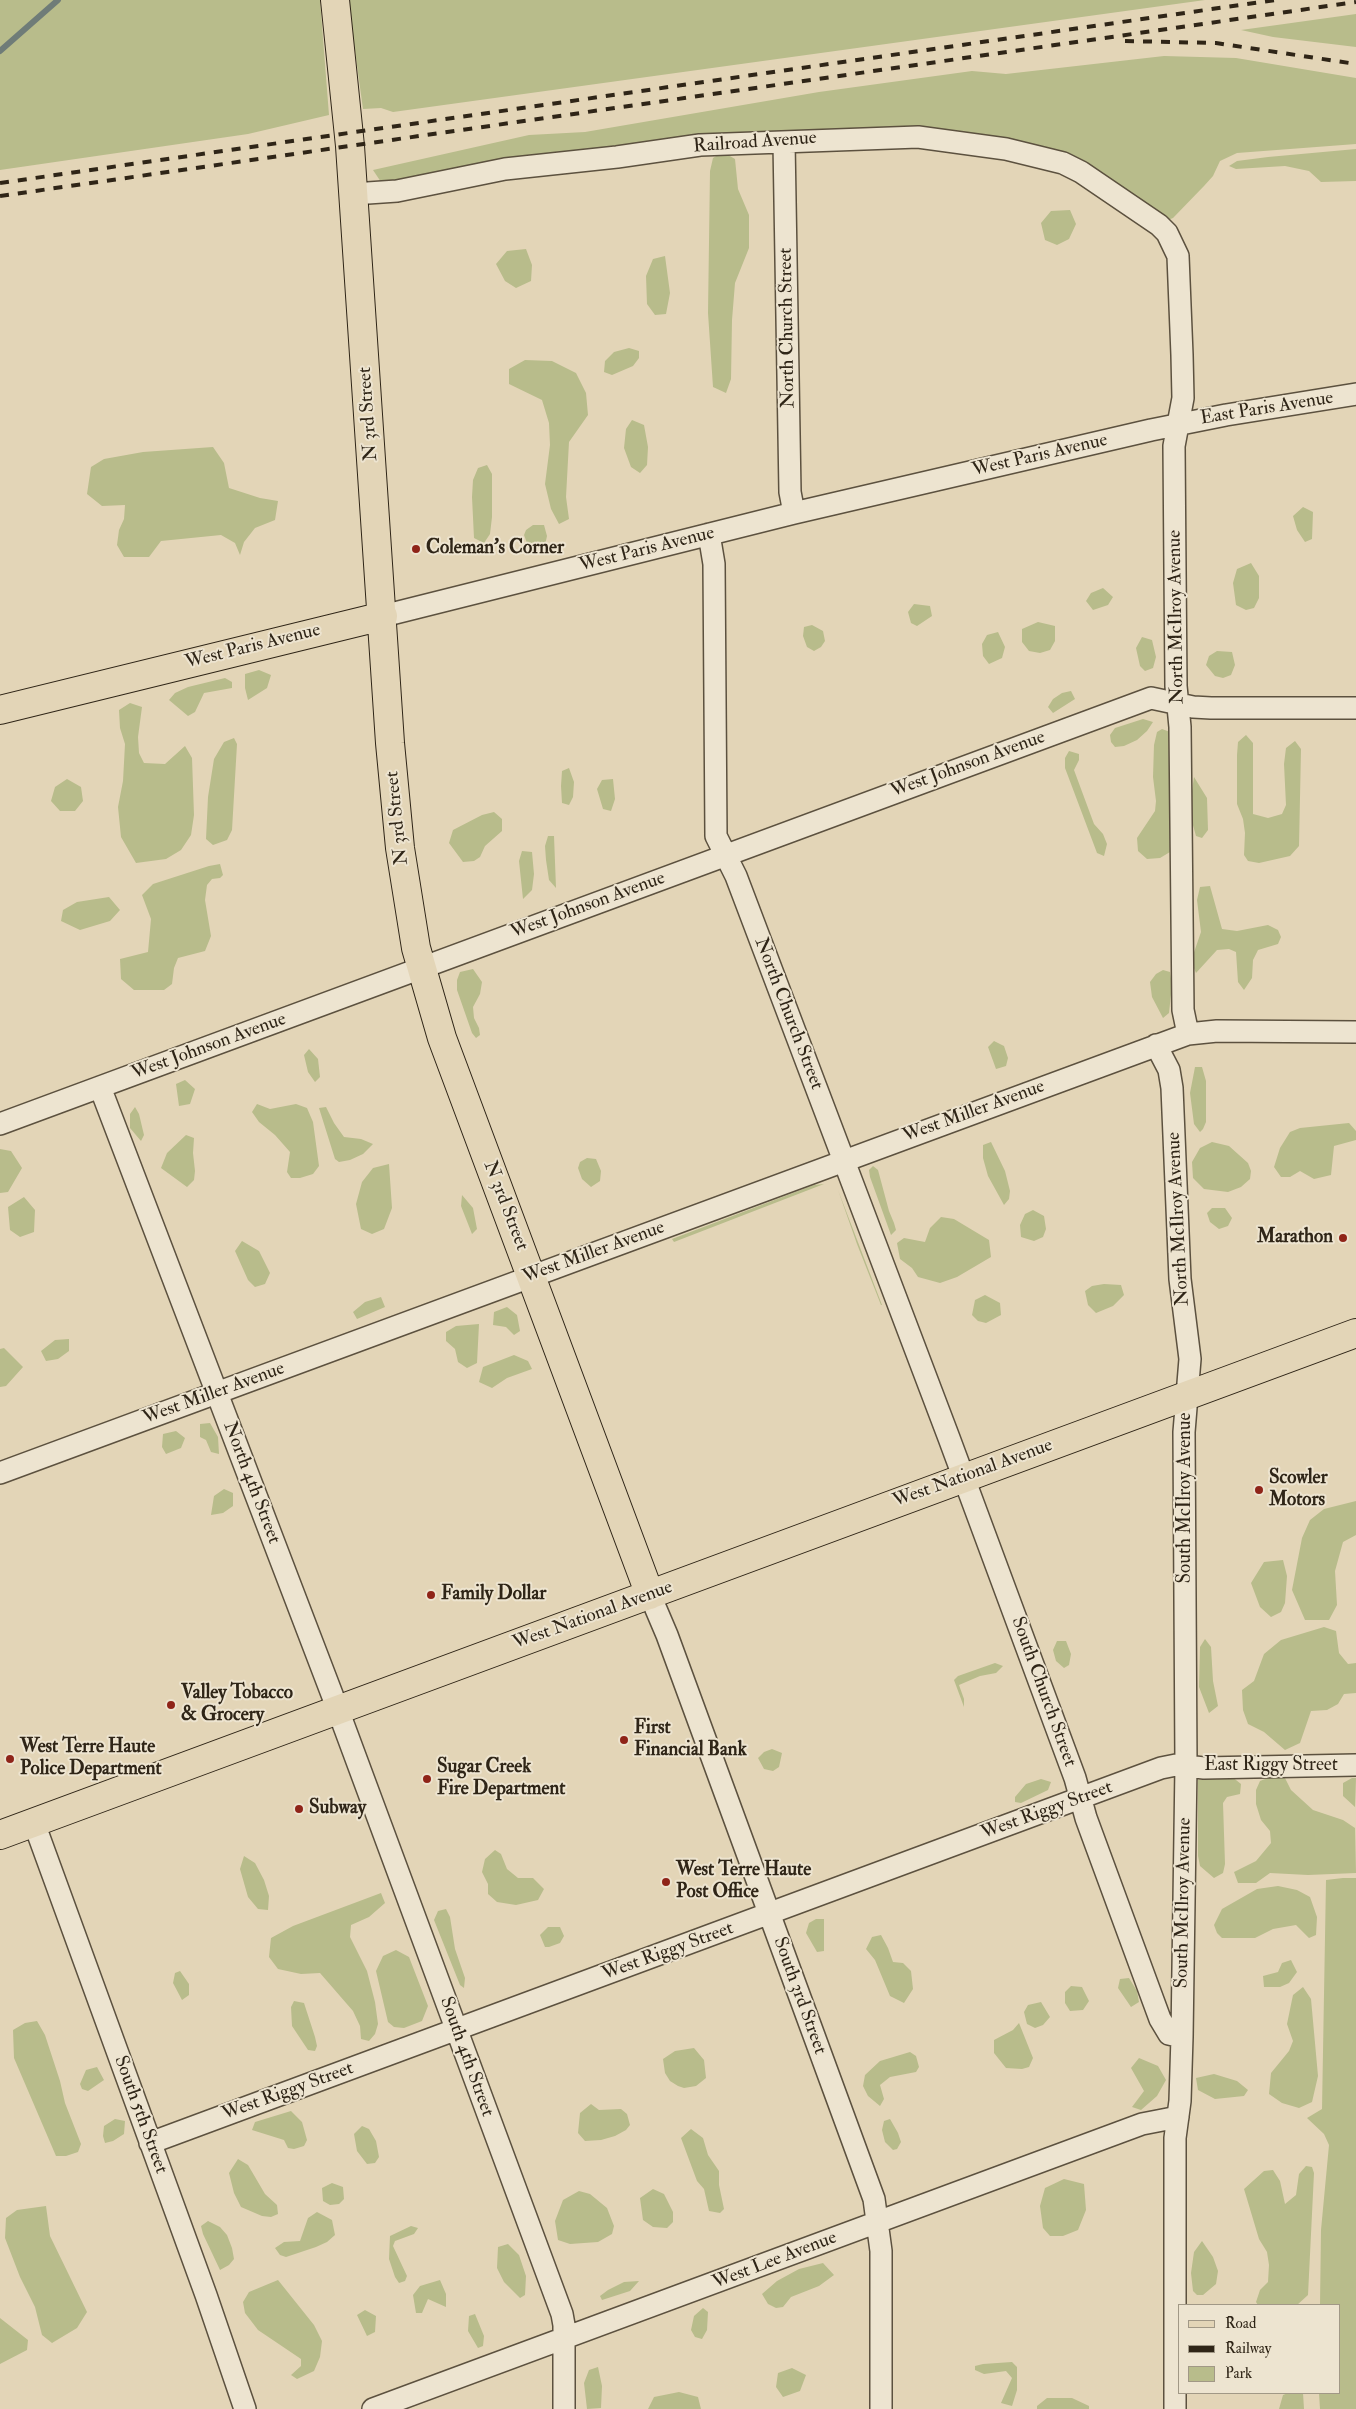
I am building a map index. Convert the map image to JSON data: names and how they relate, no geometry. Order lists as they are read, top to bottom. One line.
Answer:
{"streets":{"main road":["N 3rd Street","West Paris Avenue","West National Avenue"],"street":["Railroad Avenue","North Church Street","East Paris Avenue","North McIlroy Avenue","West Johnson Avenue","West Miller Avenue","North 4th Street","South McIlroy Avenue","South Church Street","East Riggy Street","West Riggy Street","South 3rd Street","South 4th Street","South 5th Street","West Lee Avenue"]},"crossings":[["Railroad Avenue","North Church Street"],["Railroad Avenue","N 3rd Street"],["Railroad Avenue","North McIlroy Avenue"],["North Church Street","West Paris Avenue"],["North Church Street","West Johnson Avenue"],["North Church Street","West Miller Avenue"],["North Church Street","West National Avenue"],["North Church Street","South Church Street"],["East Paris Avenue","West Paris Avenue"],["East Paris Avenue","North McIlroy Avenue"],["N 3rd Street","West Paris Avenue"],["N 3rd Street","West Johnson Avenue"],["N 3rd Street","West Miller Avenue"],["N 3rd Street","West National Avenue"],["N 3rd Street","South 3rd Street"],["West Paris Avenue","North McIlroy Avenue"],["North McIlroy Avenue","West Johnson Avenue"],["North McIlroy Avenue","West Miller Avenue"],["North McIlroy Avenue","West National Avenue"],["North McIlroy Avenue","South McIlroy Avenue"],["West Johnson Avenue","North 4th Street"],["West Miller Avenue","North 4th Street"],["West National Avenue","North 4th Street"],["West National Avenue","South McIlroy Avenue"],["West National Avenue","South Church Street"],["West National Avenue","South 3rd Street"],["West National Avenue","South 4th Street"],["West National Avenue","South 5th Street"],["North 4th Street","South 4th Street"],["South McIlroy Avenue","South Church Street"],["South McIlroy Avenue","East Riggy Street"],["South McIlroy Avenue","West Riggy Street"],["South McIlroy Avenue","West Lee Avenue"],["South Church Street","West Riggy Street"],["East Riggy Street","West Riggy Street"],["West Riggy Street","South 3rd Street"],["West Riggy Street","South 4th Street"],["West Riggy Street","South 5th Street"],["South 3rd Street","West Lee Avenue"],["South 4th Street","West Lee Avenue"]],"places":["Coleman's Corner","Marathon","Scowler Motors","Family Dollar","Valley Tobacco & Grocery","First Financial Bank","West Terre Haute Police Department","Sugar Creek Fire Department","Subway","West Terre Haute Post Office"],"legend":["Road","Railway","Park"]}
